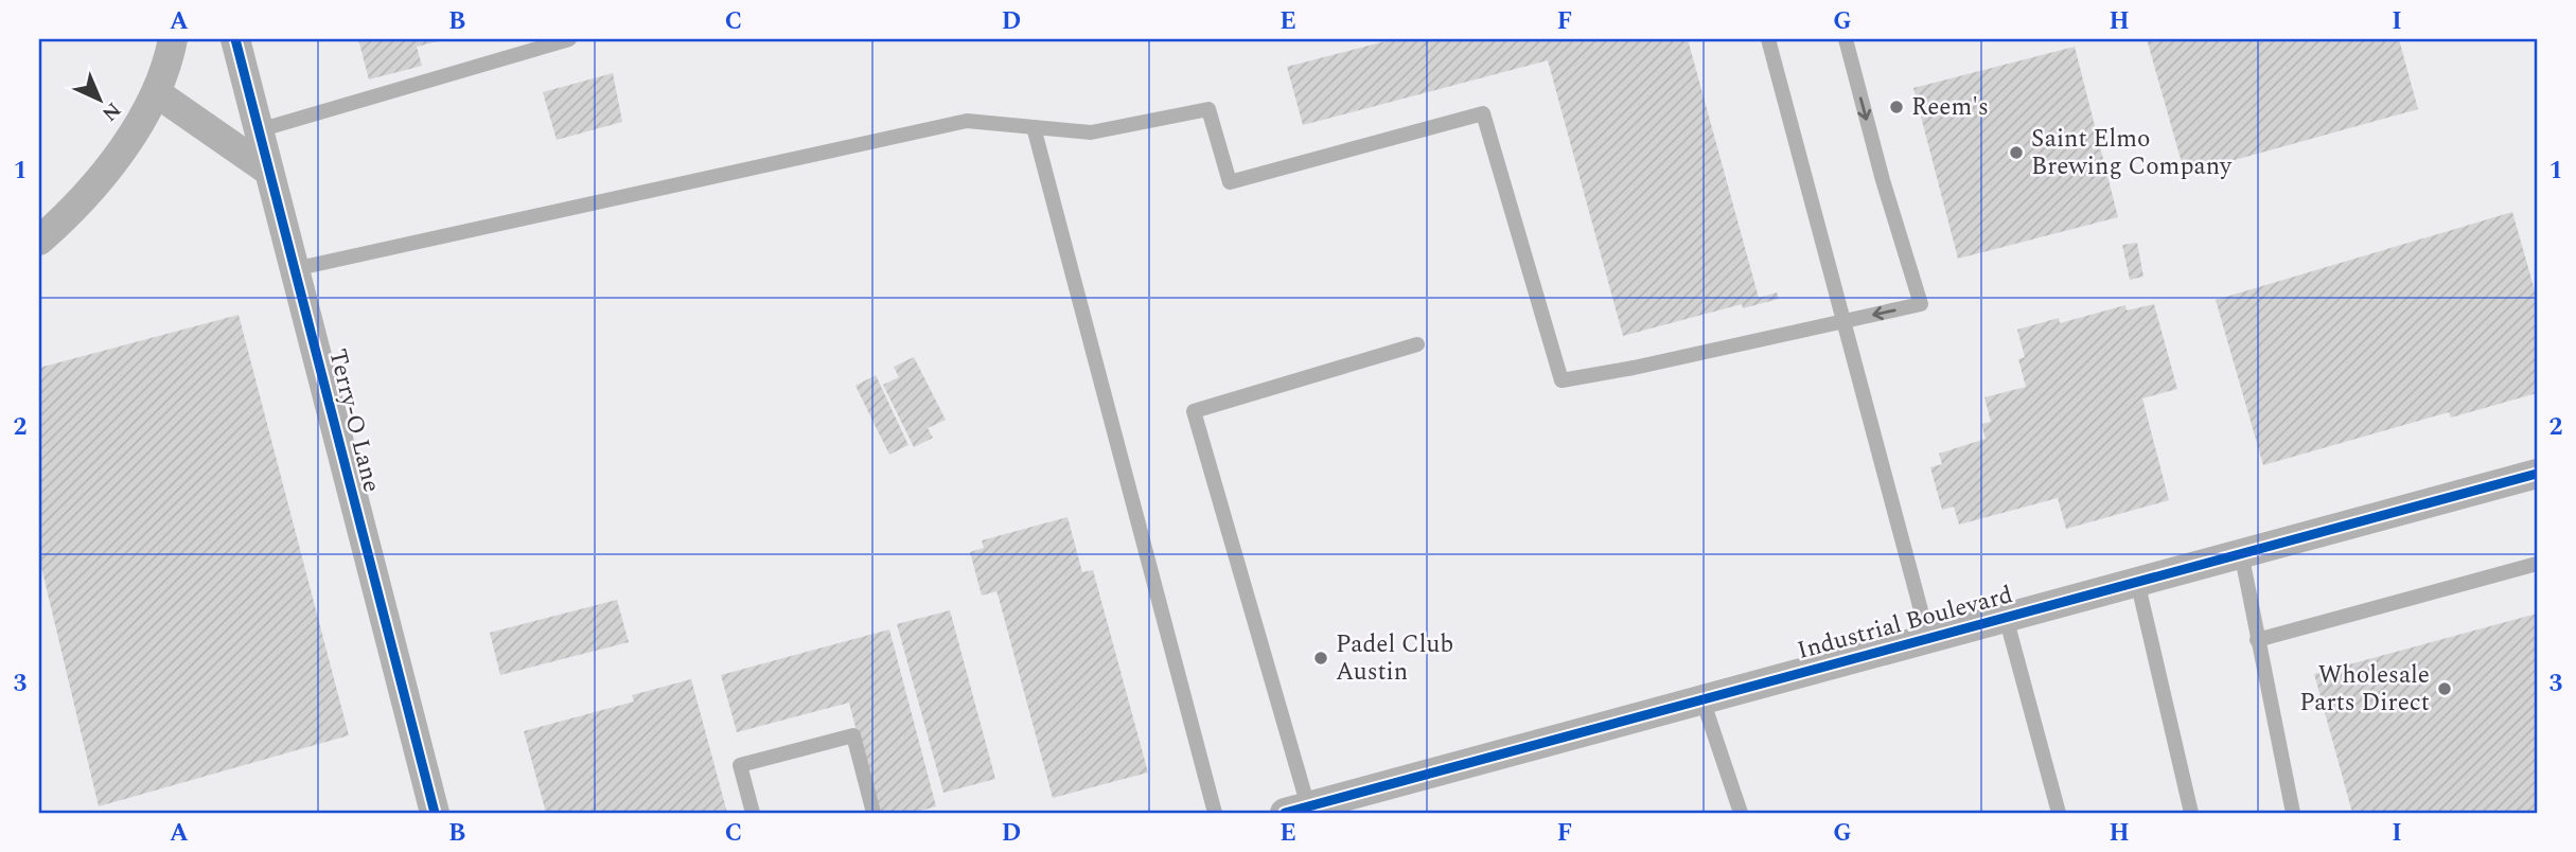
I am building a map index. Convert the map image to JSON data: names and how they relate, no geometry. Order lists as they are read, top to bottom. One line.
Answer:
{"streets":{"street":["Terry-O Lane","Industrial Boulevard"]},"places":["Reem's","Saint Elmo Brewing Company","Padel Club Austin","Wholesale Parts Direct"],"north":"bottom right","grid":{"columns":["A","B","C","D","E","F","G","H","I"],"rows":["1","2","3"]}}
